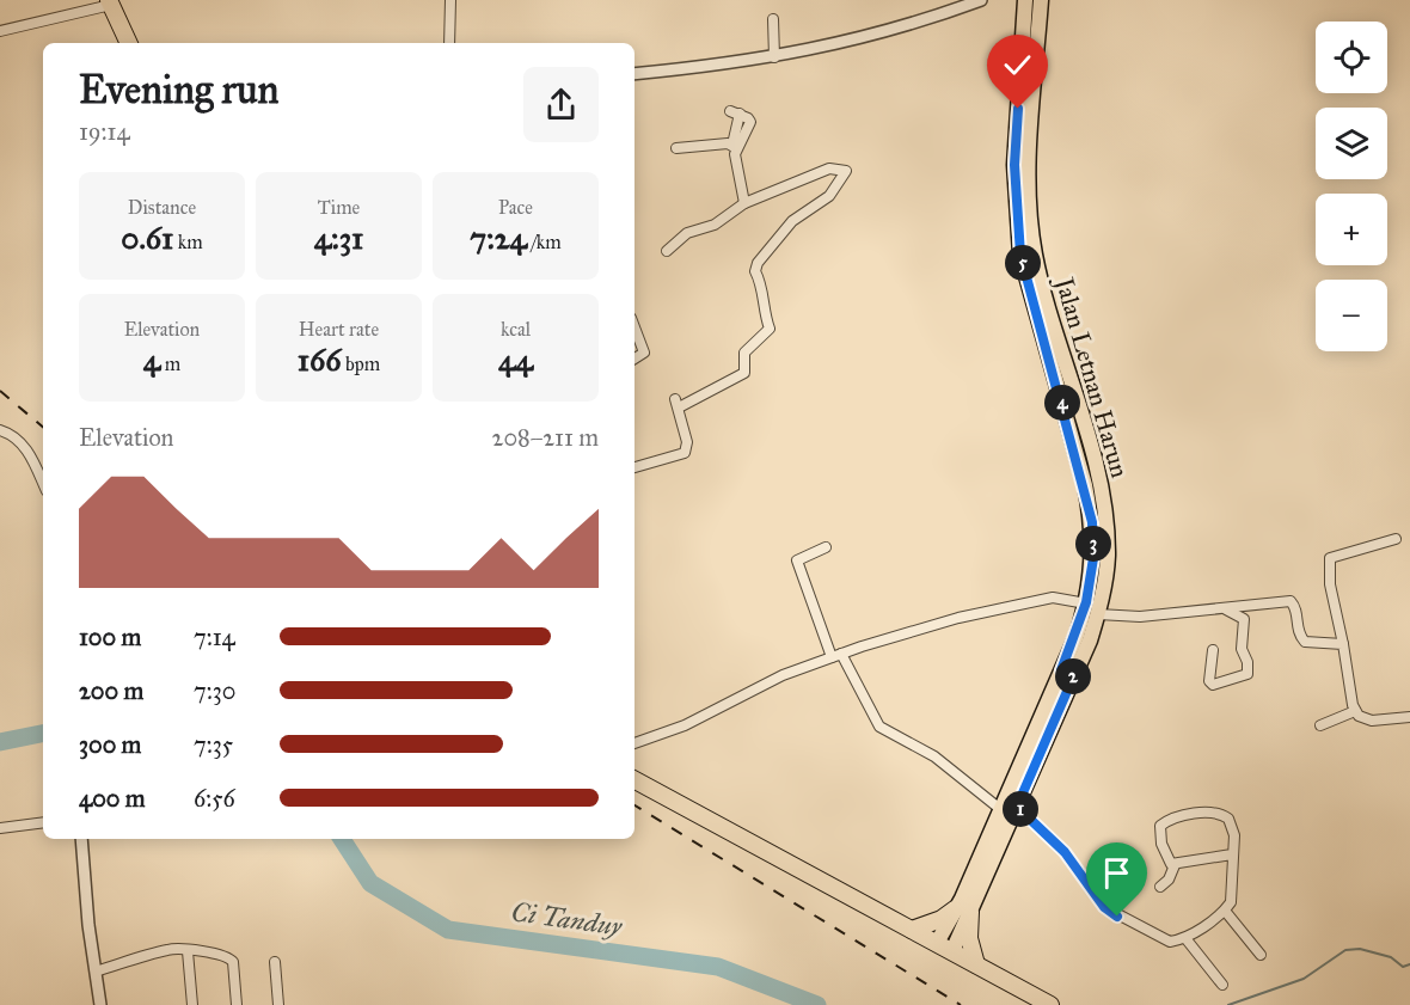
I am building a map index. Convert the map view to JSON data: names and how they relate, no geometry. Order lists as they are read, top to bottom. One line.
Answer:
{"streets":{"main road":["Jalan Letnan Harun"]},"water":["Ci Tanduy"],"page":{"map_buttons":["+","−"],"heading":["Evening run","19:14"],"stats":[["Distance","0.61 km"],["Time","4:31"],["Pace","7:24 /km"],["Elevation","4 m"],["Heart rate","166 bpm"],["kcal","44"]],"pins":["5","4","3","2","1"],"chart":["Elevation","208–211 m"],"list":[{"name":"100 m","note":"7:14"},{"name":"200 m","note":"7:30"},{"name":"300 m","note":"7:35"},{"name":"400 m","note":"6:56"}]}}
